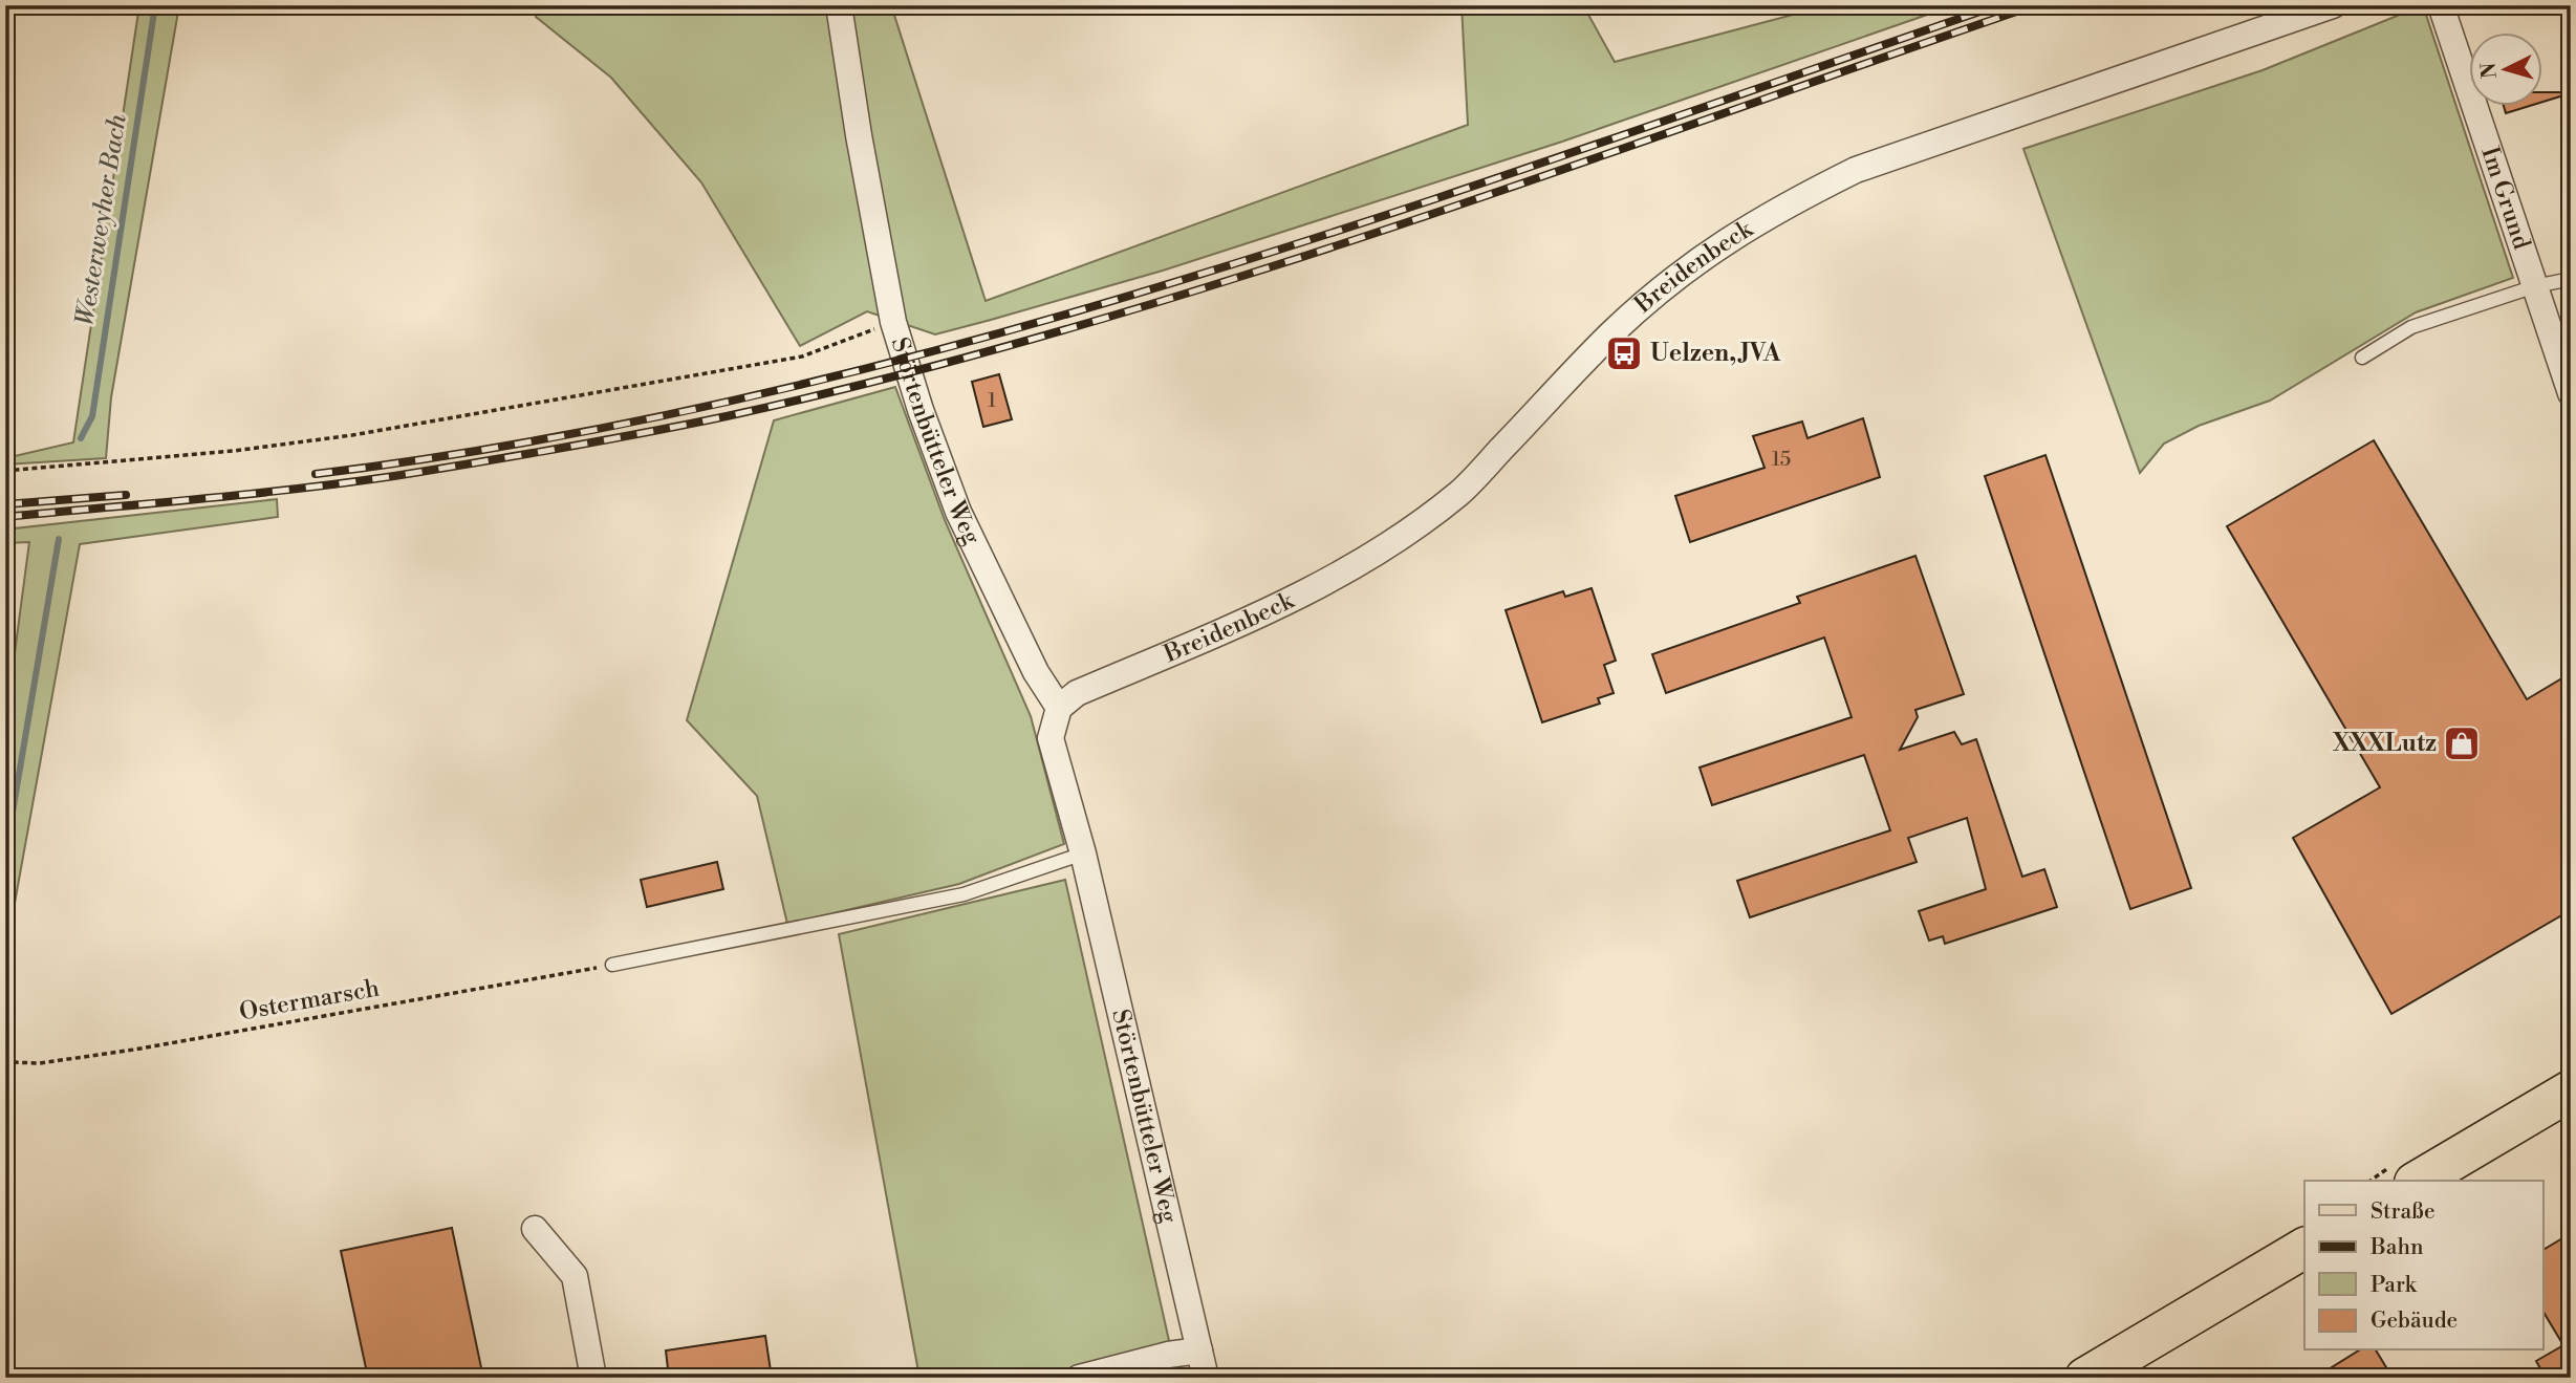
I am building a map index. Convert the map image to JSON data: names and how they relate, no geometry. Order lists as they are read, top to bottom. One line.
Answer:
{"streets":{"street":["Im Grund","Breidenbeck","Störtenbütteler Weg"],"path":["Ostermarsch"]},"crossings":[["Breidenbeck","Störtenbütteler Weg"]],"water":["Westerweyher Bach"],"places":{"bus stop":["Uelzen, JVA"],"shop":["XXXLutz"]},"house_numbers":["1","15"],"legend":["Straße","Bahn","Park","Gebäude"],"north":"left"}
